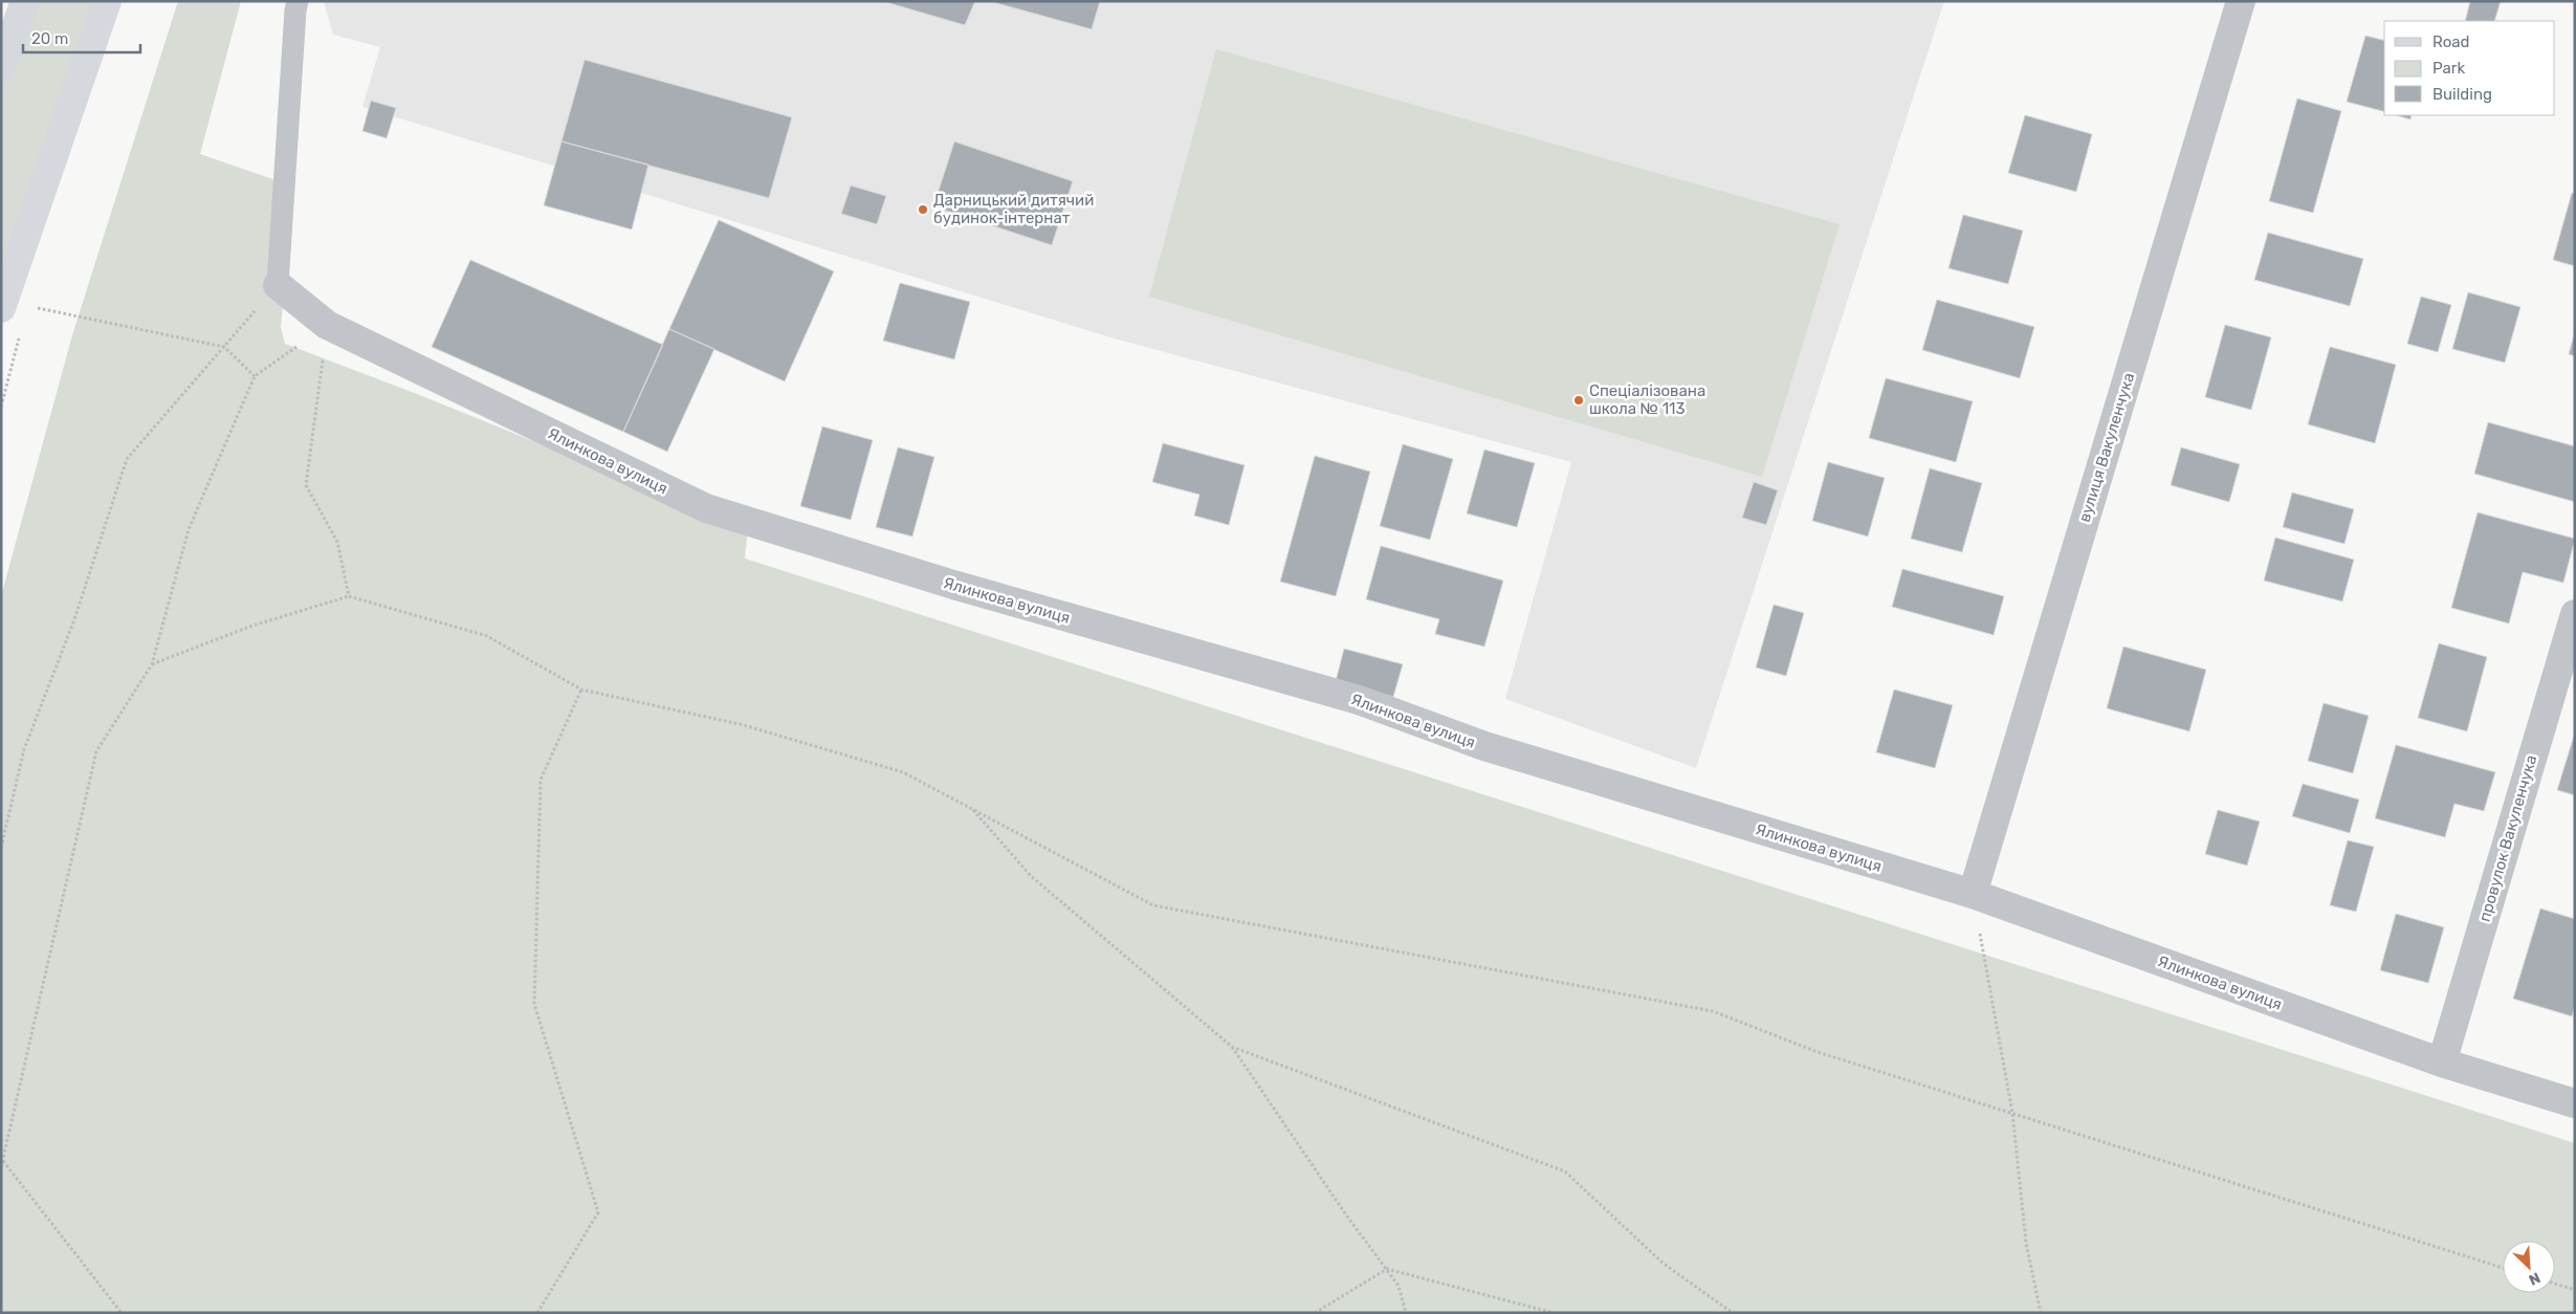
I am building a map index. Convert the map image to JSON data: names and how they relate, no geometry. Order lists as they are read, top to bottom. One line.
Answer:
{"streets":{"street":["вулиця Вакуленчука","Ялинкова вулиця","провулок Вакуленчука"]},"crossings":[["вулиця Вакуленчука","Ялинкова вулиця"],["Ялинкова вулиця","провулок Вакуленчука"]],"places":["Дарницький дитячий будинок-інтернат","Спеціалізована школа № 113"],"legend":["Road","Park","Building"],"scale_bar":"20 m","north":"bottom right"}
